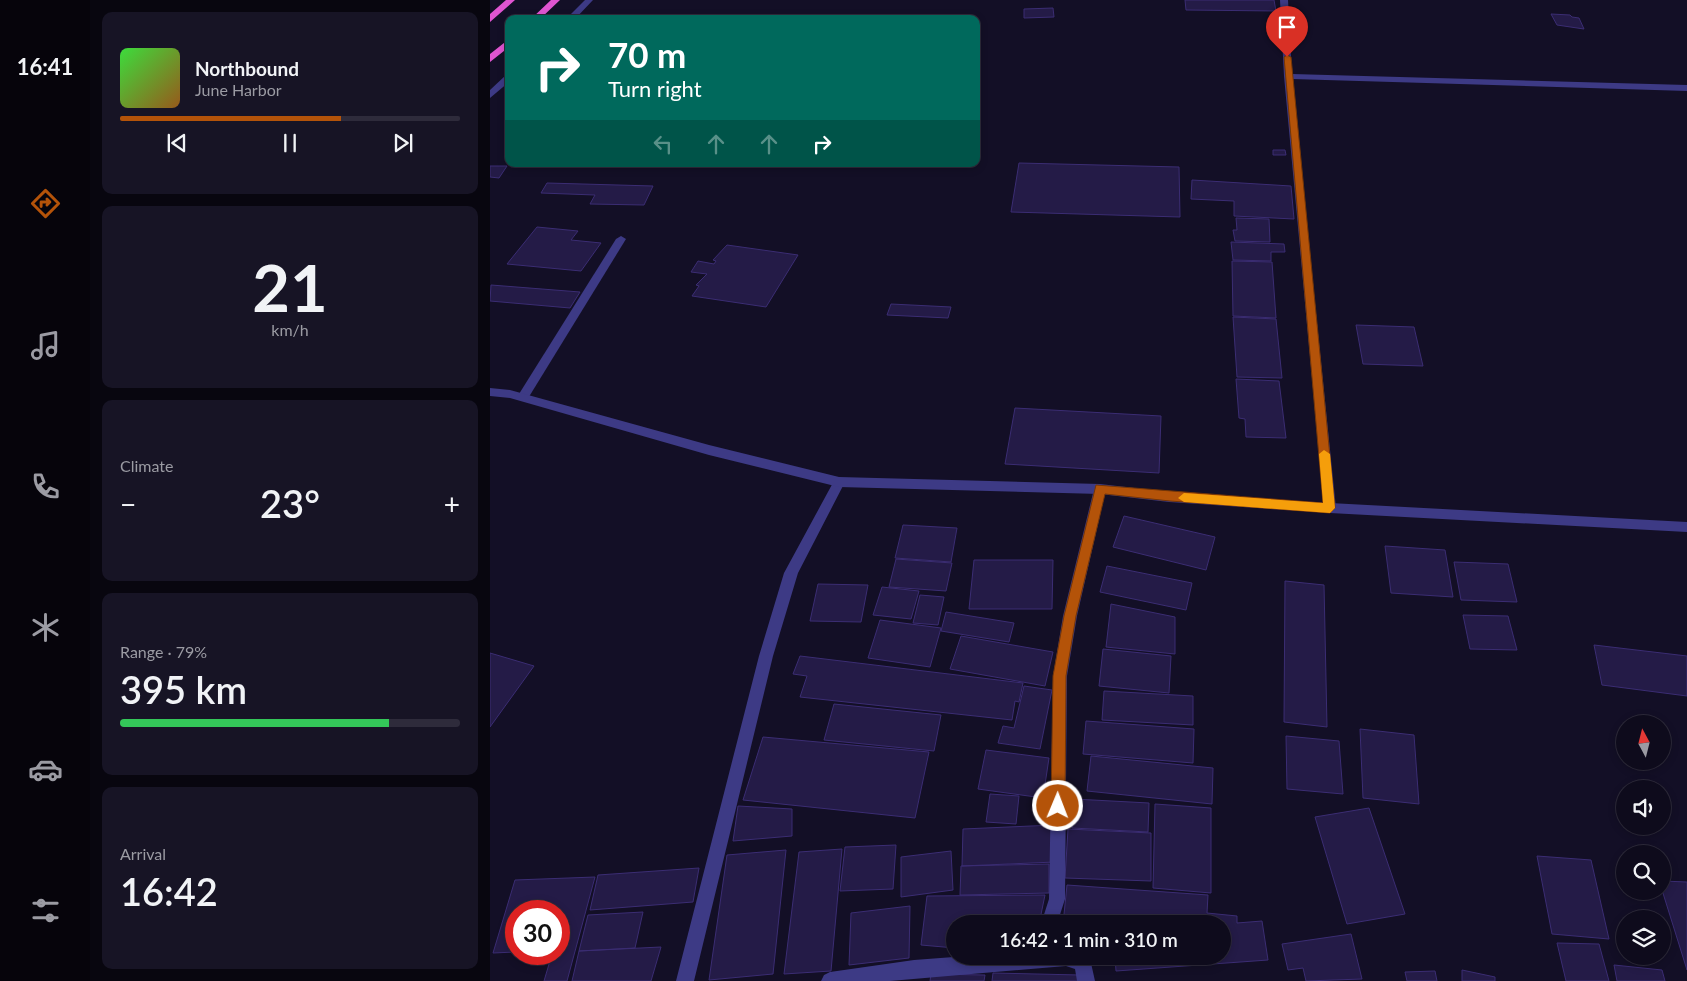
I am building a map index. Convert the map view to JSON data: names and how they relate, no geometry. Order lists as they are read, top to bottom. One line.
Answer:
{"north":"top","page":{"tabs":"16:41","turn":["70 m","Turn right"],"song":["Northbound","June Harbor"],"tile":[["21","km/h"],"Climate",["Range · 79%","395 km"],["Arrival","16:42"]],"heat":["−","23°","+"],"limit":"30","trip":"16:42 · 1 min · 310 m"}}
